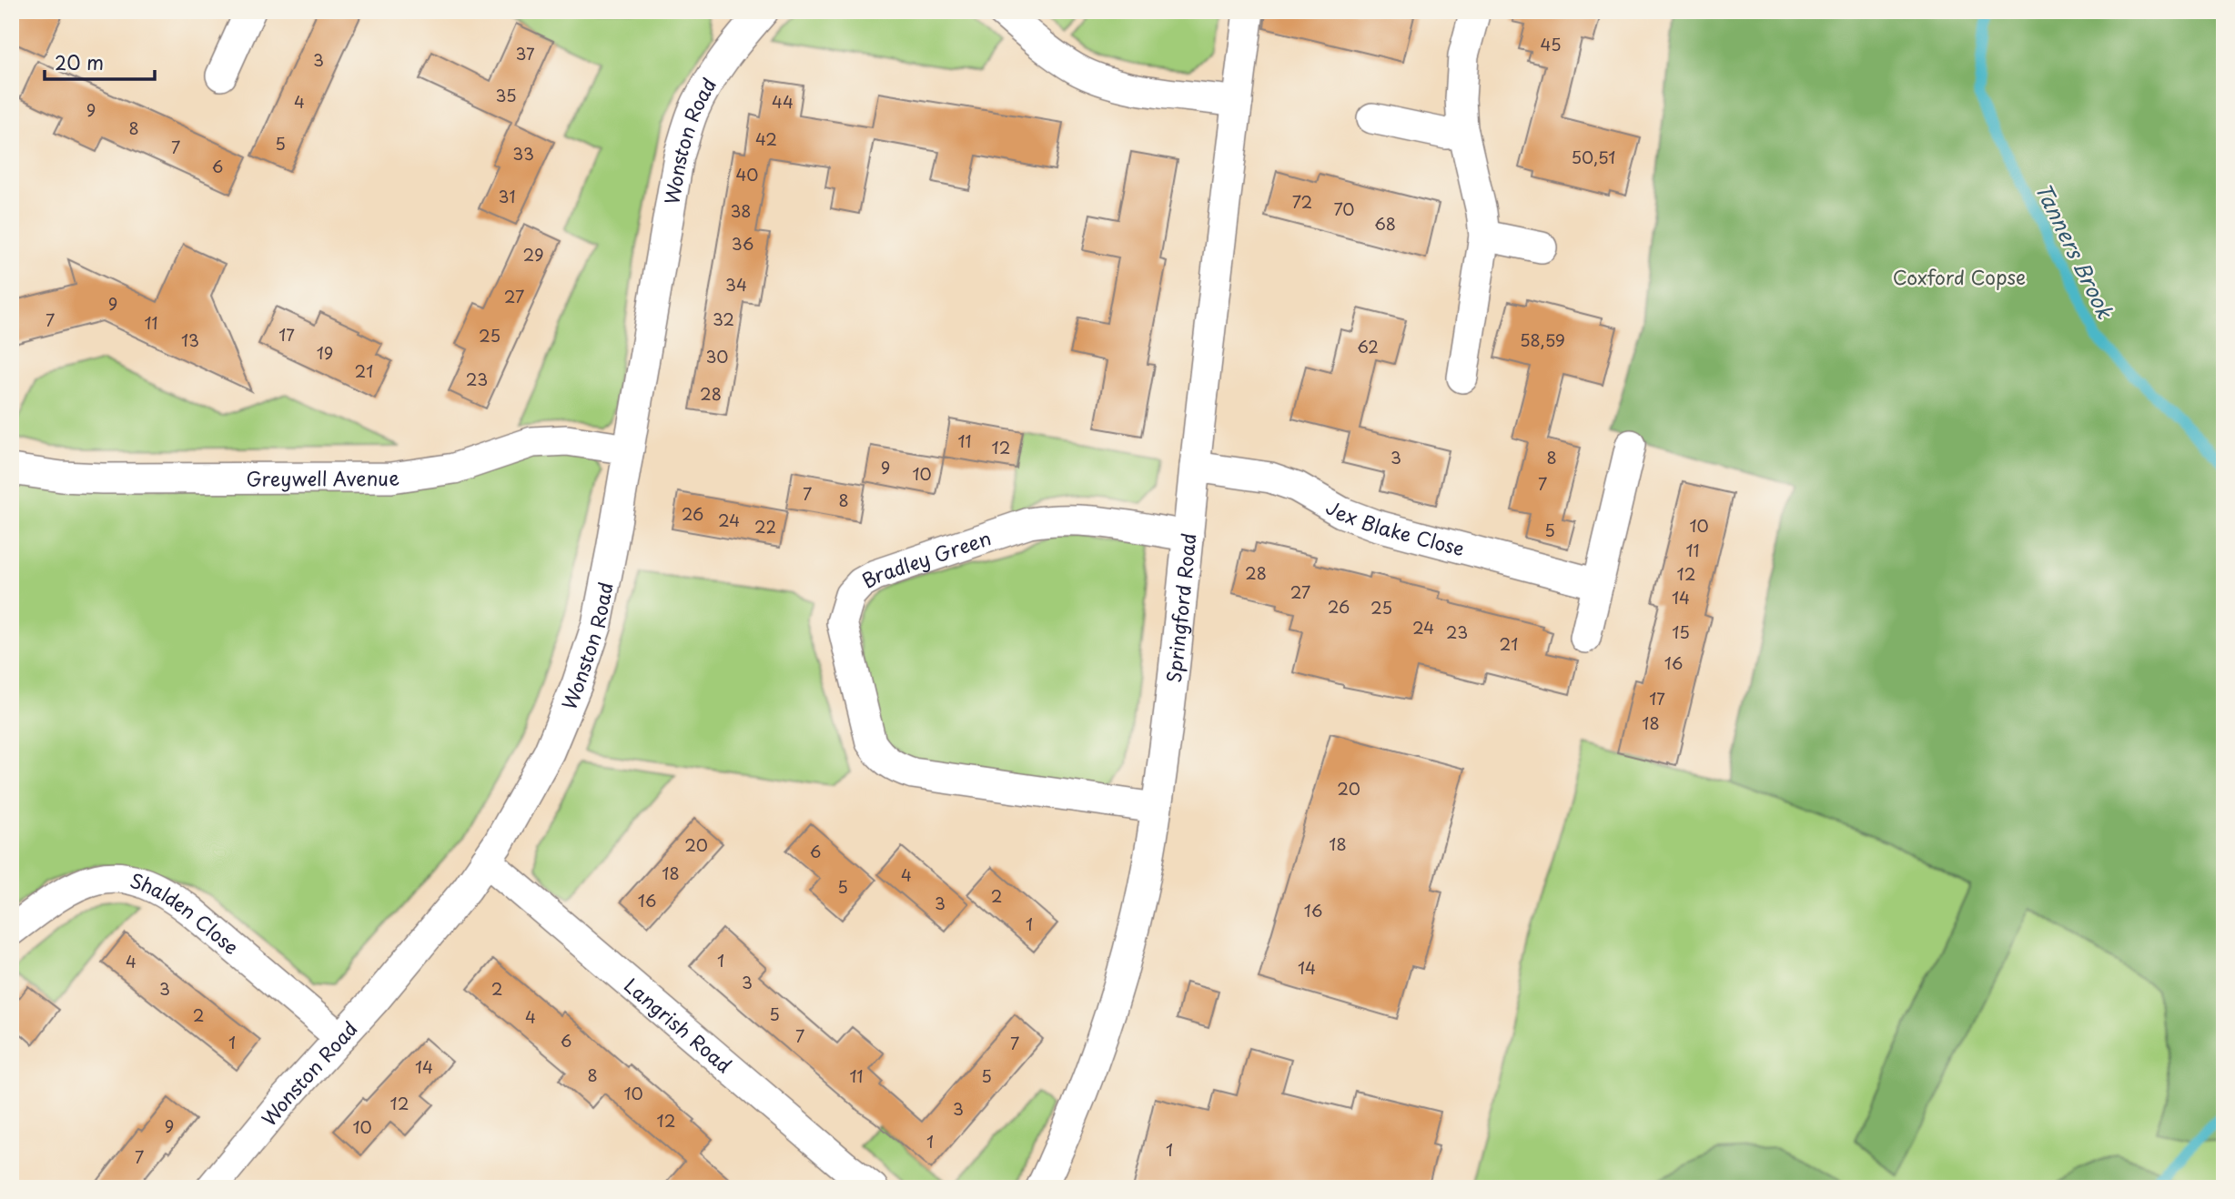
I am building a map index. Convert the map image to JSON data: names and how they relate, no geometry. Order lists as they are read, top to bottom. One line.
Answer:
{"streets":{"street":["Wonston Road","Greywell Avenue","Jex Blake Close","Bradley Green","Springford Road","Shalden Close","Langrish Road"]},"crossings":[["Wonston Road","Greywell Avenue"],["Wonston Road","Shalden Close"],["Wonston Road","Langrish Road"],["Jex Blake Close","Springford Road"],["Bradley Green","Springford Road"]],"water":["Tanners Brook"],"parks":["Coxford Copse"],"house_numbers":["45","37","3","35","4","44","9","8","42","5","7","33","50,51","6","40","31","72","70","38","68","36","29","34","27","9","32","7","11","17","25","13","58,59","62","19","30","21","23","28","11","12","3","8","9","10","7","7","8","26","24","10","22","5","11","28","12","27","14","26","25","24","23","15","21","16","17","18","20","18","20","6","18","4","5","2","16","3","16","1","1","4","14","3","3","2","5","2","4","7","6","1","7","14","8","11","5","10","12","3","12","9","10","1","1","7"],"scale_bar":"20 m"}
